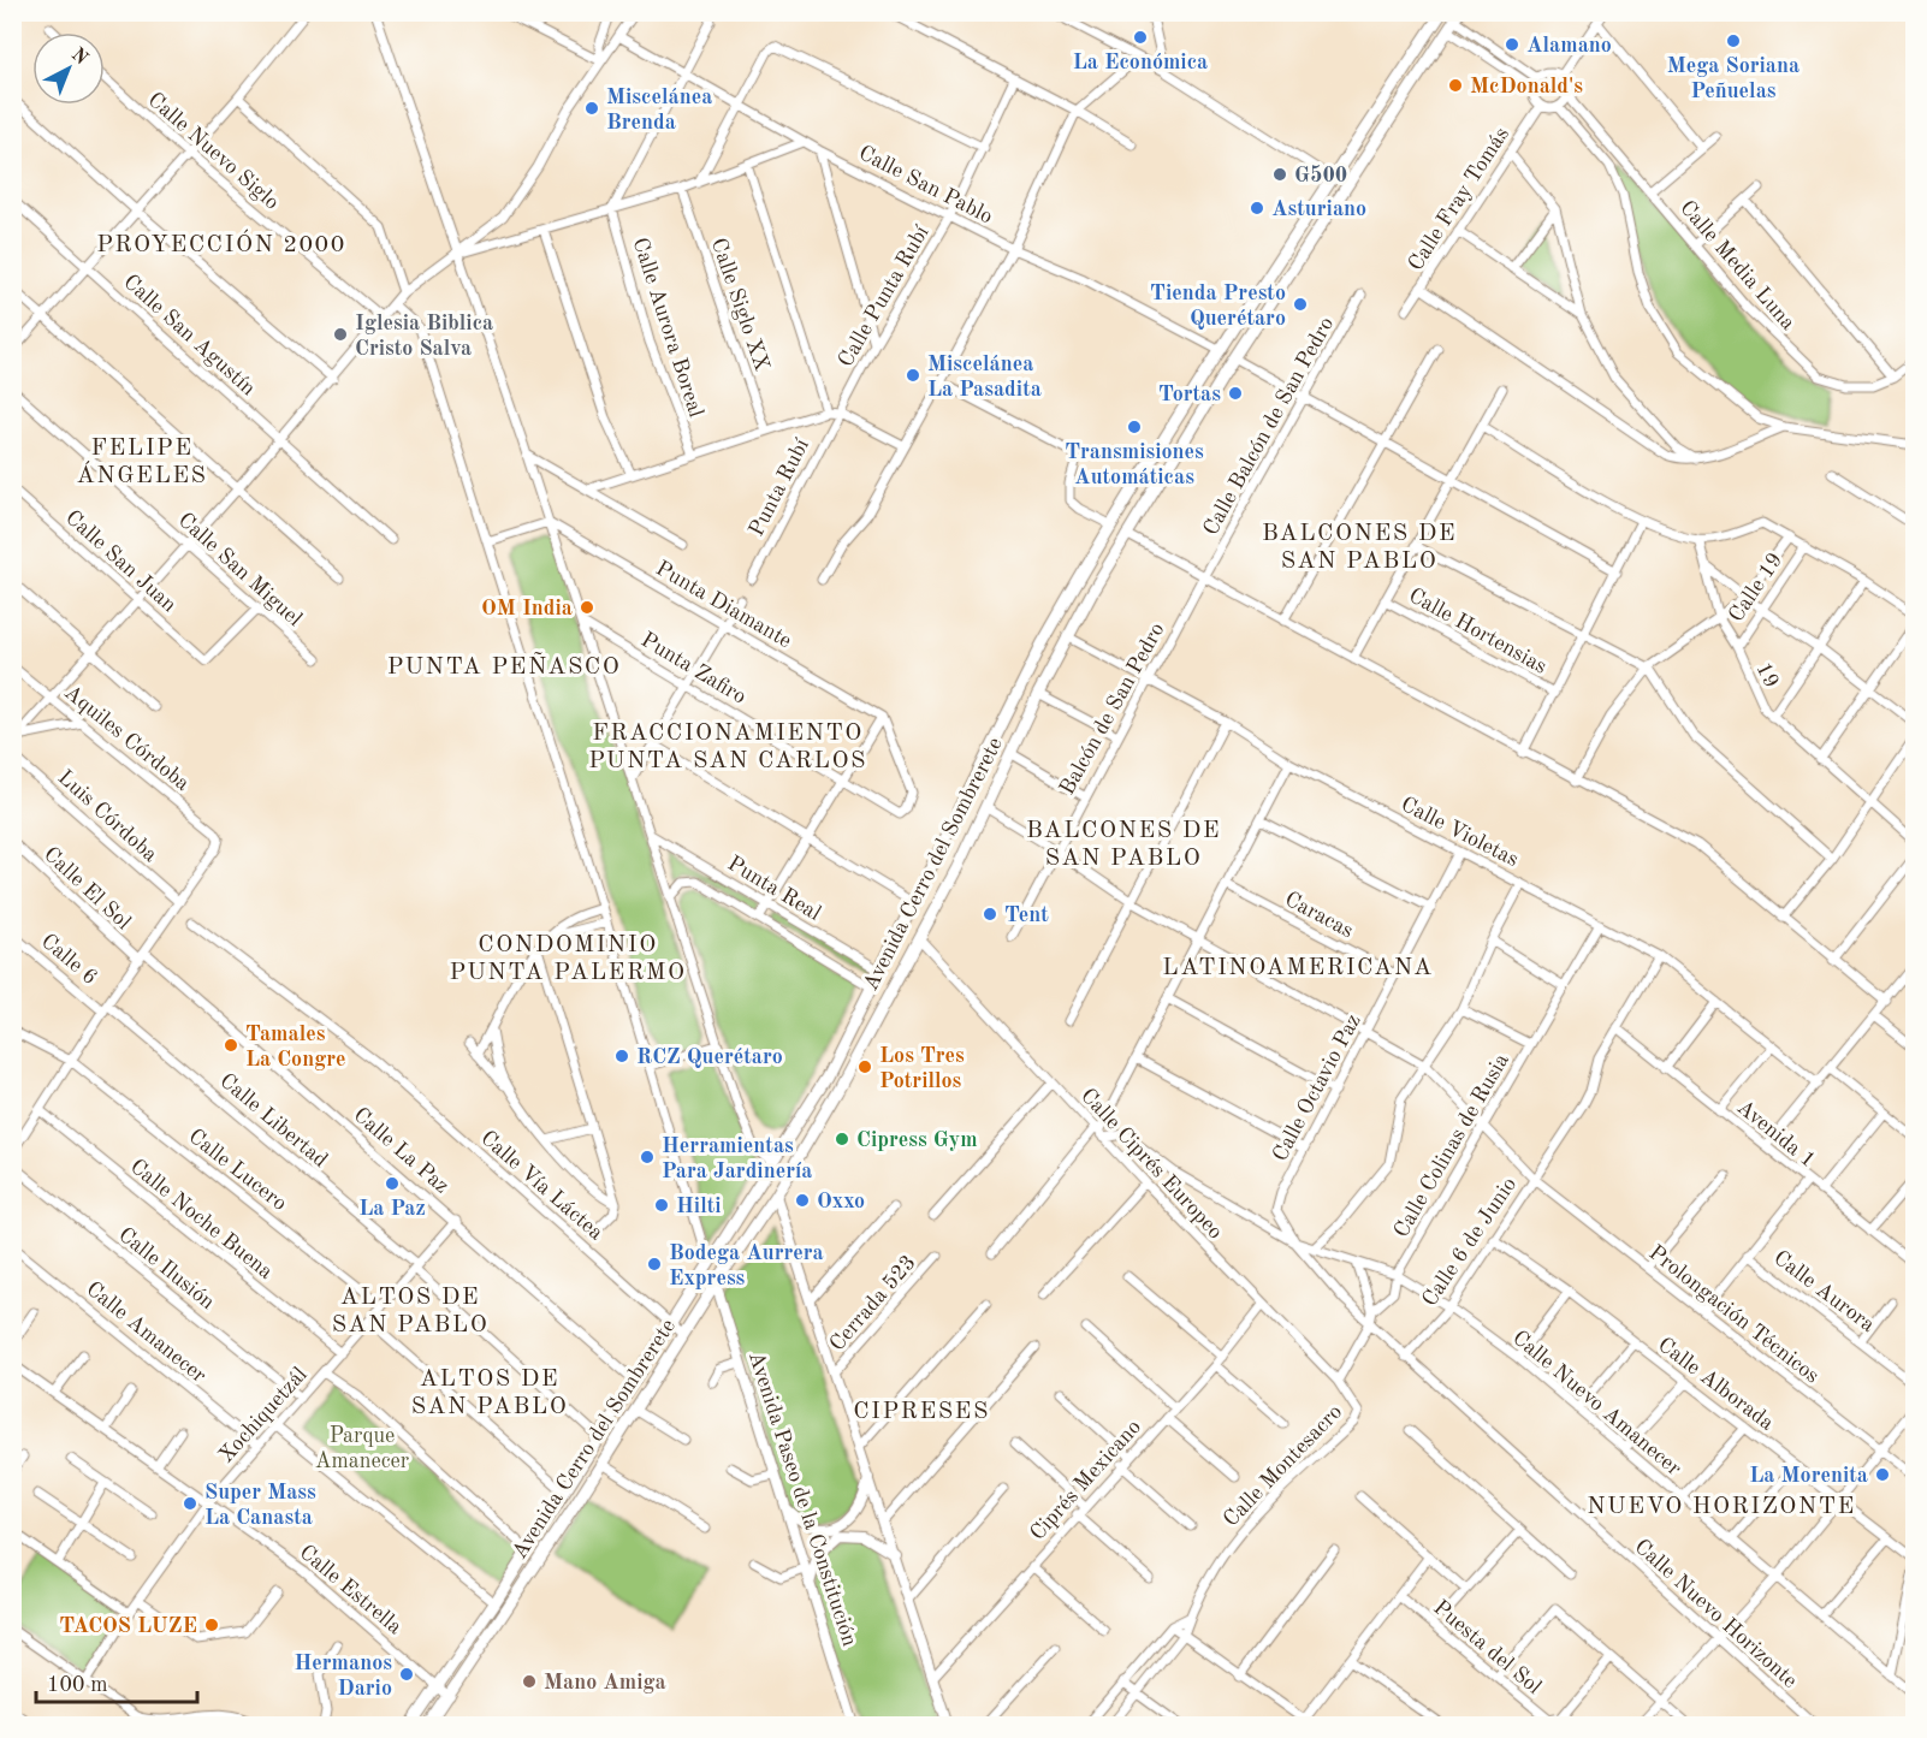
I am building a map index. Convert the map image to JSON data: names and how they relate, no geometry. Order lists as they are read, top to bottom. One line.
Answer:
{"streets":{"main road":["Avenida Cerro del Sombrerete"],"street":["Calle Nuevo Siglo","Calle San Pablo","Calle Fray Tomás","Calle Media Luna","Calle Punta Rubí","Calle Siglo XX","Calle Aurora Boreal","Calle San Agustín","Calle Balcón de San Pedro","Punta Rubí","Calle San Juan","Calle San Miguel","Calle 19","Punta Diamante","Calle Hortensias","Punta Zafiro","19","Balcón de San Pedro","Aquiles Córdoba","Luis Córdoba","Calle Violetas","Calle El Sol","Punta Real","Caracas","Calle 6","Calle Octavio Paz","Calle Libertad","Avenida 1","Calle Colinas de Rusia","Calle La Paz","Calle Ciprés Europeo","Calle Lucero","Calle Vía Láctea","Calle Noche Buena","Calle 6 de Junio","Calle Ilusión","Calle Aurora","Cerrada 523","Prolongación Técnicos","Calle Amanecer","Calle Alborada","Calle Nuevo Amanecer","Xochiquetzál","Calle Montesacro","Ciprés Mexicano","Avenida Paseo de la Constitución","Calle Estrella","Calle Nuevo Horizonte","Puesta del Sol"]},"crossings":[["Calle San Pablo","Calle Punta Rubí"],["Calle San Pablo","Avenida Cerro del Sombrerete"],["Calle Fray Tomás","Calle Media Luna"],["Calle Punta Rubí","Punta Rubí"],["Calle Balcón de San Pedro","Balcón de San Pedro"],["Calle San Juan","Calle San Miguel"],["Calle 19","19"],["Punta Diamante","Punta Zafiro"],["Balcón de San Pedro","Calle Violetas"],["Balcón de San Pedro","Prolongación Técnicos"],["Aquiles Córdoba","Luis Córdoba"],["Calle Violetas","Avenida Cerro del Sombrerete"],["Calle Violetas","Calle Octavio Paz"],["Calle Violetas","Calle Colinas de Rusia"],["Calle Violetas","Calle 6 de Junio"],["Avenida Cerro del Sombrerete","Punta Real"],["Avenida Cerro del Sombrerete","Calle Libertad"],["Avenida Cerro del Sombrerete","Calle La Paz"],["Avenida Cerro del Sombrerete","Calle Ciprés Europeo"],["Avenida Cerro del Sombrerete","Calle Vía Láctea"],["Avenida Cerro del Sombrerete","Prolongación Técnicos"],["Avenida Cerro del Sombrerete","Avenida Paseo de la Constitución"],["Avenida Cerro del Sombrerete","Calle Estrella"],["Calle El Sol","Calle La Paz"],["Caracas","Calle Octavio Paz"],["Calle 6","Calle Libertad"],["Calle Octavio Paz","Calle Colinas de Rusia"],["Calle Octavio Paz","Prolongación Técnicos"],["Calle Octavio Paz","Calle Nuevo Amanecer"],["Calle Octavio Paz","Calle Nuevo Horizonte"],["Calle Libertad","Xochiquetzál"],["Avenida 1","Calle 6 de Junio"],["Calle Colinas de Rusia","Calle Ciprés Europeo"],["Calle Colinas de Rusia","Prolongación Técnicos"],["Calle Colinas de Rusia","Calle Nuevo Amanecer"],["Calle Colinas de Rusia","Calle Nuevo Horizonte"],["Calle La Paz","Xochiquetzál"],["Calle Ciprés Europeo","Calle Montesacro"],["Calle Ciprés Europeo","Ciprés Mexicano"],["Calle Lucero","Xochiquetzál"],["Calle Noche Buena","Xochiquetzál"],["Calle 6 de Junio","Prolongación Técnicos"],["Calle 6 de Junio","Calle Alborada"],["Calle 6 de Junio","Calle Nuevo Amanecer"],["Calle 6 de Junio","Calle Nuevo Horizonte"],["Calle Ilusión","Xochiquetzál"],["Calle Amanecer","Xochiquetzál"],["Xochiquetzál","Calle Estrella"]],"districts":["PROYECCIÓN 2000","FELIPE ÁNGELES","BALCONES DE SAN PABLO","PUNTA PEÑASCO","FRACCIONAMIENTO PUNTA SAN CARLOS","BALCONES DE SAN PABLO","CONDOMINIO PUNTA PALERMO","LATINOAMERICANA","ALTOS DE SAN PABLO","ALTOS DE SAN PABLO","CIPRESES","NUEVO HORIZONTE"],"parks":["Parque Amanecer"],"places":["La Económica","Mega Soriana Peñuelas","Alamano","McDonald's","Miscelánea Brenda","G500","Asturiano","Tienda Presto Querétaro","Iglesia Biblica Cristo Salva","Miscelánea La Pasadita","Tortas","Transmisiones Automáticas","OM India","Tent","Tamales La Congre","RCZ Querétaro","Los Tres Potrillos","Cipress Gym","Herramientas Para Jardinería","La Paz","Oxxo","Hilti","Bodega Aurrera Express","La Morenita","Super Mass La Canasta","TACOS LUZE","Hermanos Dario","Mano Amiga"],"scale_bar":"100 m","north":"top right"}
